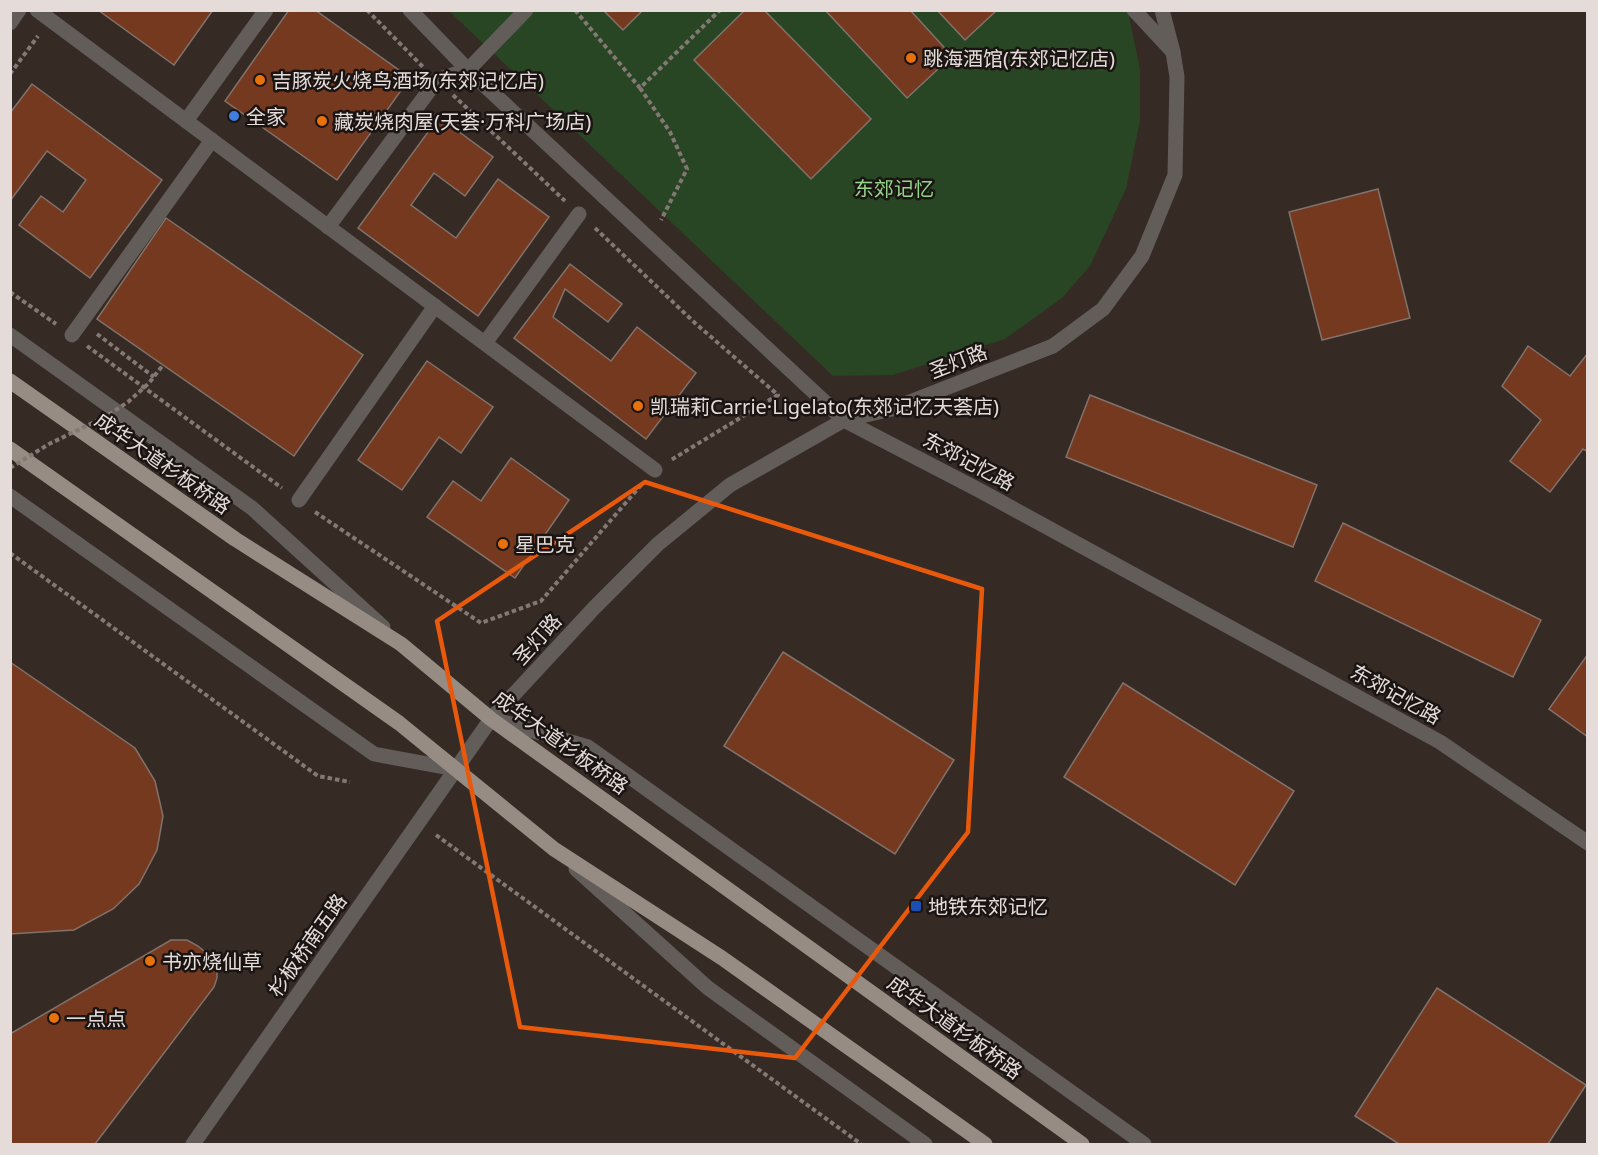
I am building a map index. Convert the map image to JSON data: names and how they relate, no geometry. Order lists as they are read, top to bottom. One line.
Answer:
{"streets":{"main road":["成华大道杉板桥路"],"street":["圣灯路","东郊记忆路","杉板桥南五路"]},"crossings":[["圣灯路","东郊记忆路"],["圣灯路","成华大道杉板桥路"],["圣灯路","杉板桥南五路"]],"parks":["东郊记忆"],"places":{"other":["跳海酒馆(东郊记忆店)","吉豚炭火烧鸟酒场(东郊记忆店)","全家","藏炭烧肉屋(天荟·万科广场店)","凯瑞莉Carrie·Ligelato(东郊记忆天荟店)","星巴克","书亦烧仙草","一点点"],"transit":["地铁东郊记忆"]}}
